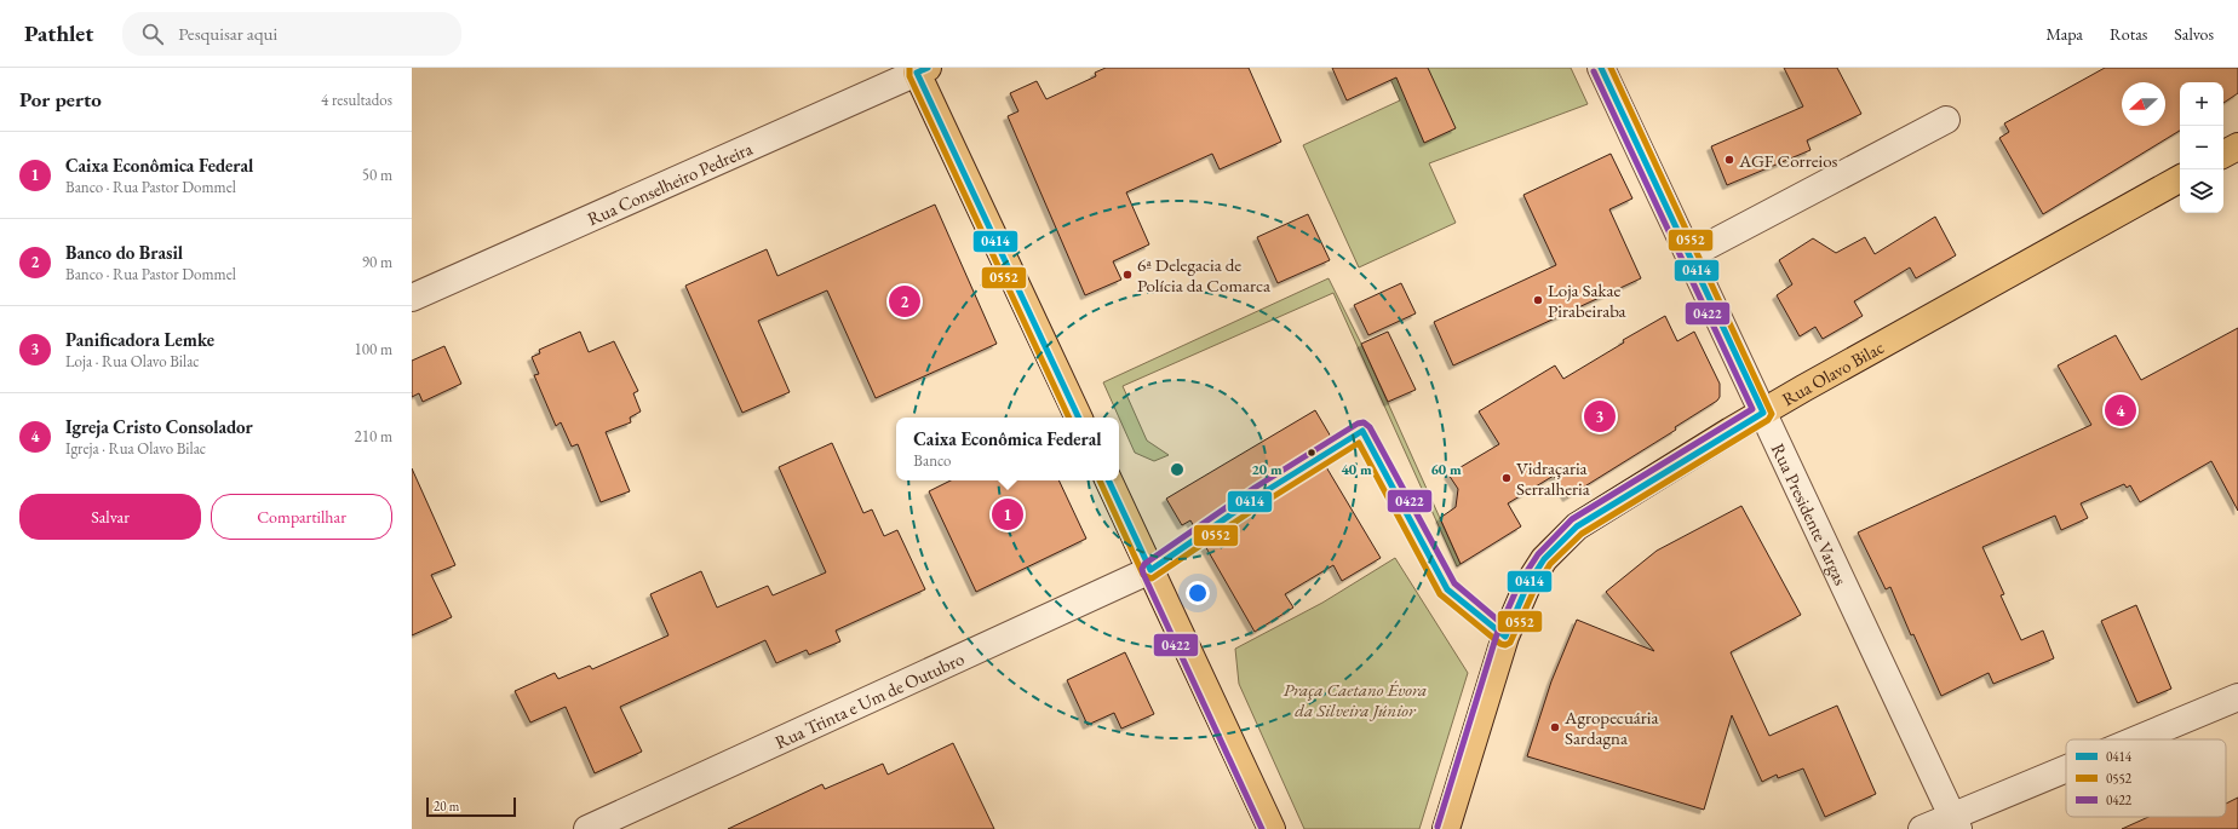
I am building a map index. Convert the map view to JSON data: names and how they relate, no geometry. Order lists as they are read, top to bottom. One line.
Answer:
{"streets":{"main road":["Rua Olavo Bilac"],"street":["Rua Conselheiro Pedreira","Rua Presidente Vargas","Rua Trinta e Um de Outubro"]},"crossings":[["Rua Olavo Bilac","Rua Presidente Vargas"]],"parks":["Praça Caetano Évora da Silveira Júnior"],"places":["AGF Correios","6ª Delegacia de Polícia da Comarca","Loja Sakae Pirabeiraba","Vidraçaria Serralheria","Agropecuária Sardagna"],"lines":["transit line 0414","transit line 0552","transit line 0422"],"legend":["0414","0552","0422"],"scale_bar":"20 m","north":"left","page":{"header":"Pathlet","search":"Pesquisar aqui","nav":["Mapa","Rotas","Salvos"],"heading":["Por perto","4 resultados"],"map_buttons":["+","−"],"list":[{"mark":"1","name":"Caixa Econômica Federal","note":"Banco · Rua Pastor Dommel","value":"50 m"},{"mark":"2","name":"Banco do Brasil","note":"Banco · Rua Pastor Dommel","value":"90 m"},{"mark":"3","name":"Panificadora Lemke","note":"Loja · Rua Olavo Bilac","value":"100 m"},{"mark":"4","name":"Igreja Cristo Consolador","note":"Igreja · Rua Olavo Bilac","value":"210 m"}],"pins":["2","4","3","1"],"popup":["Caixa Econômica Federal","Banco"],"buttons":["Salvar","Compartilhar"],"scale":"20 m"},"rings":["20 m","40 m","60 m"]}
